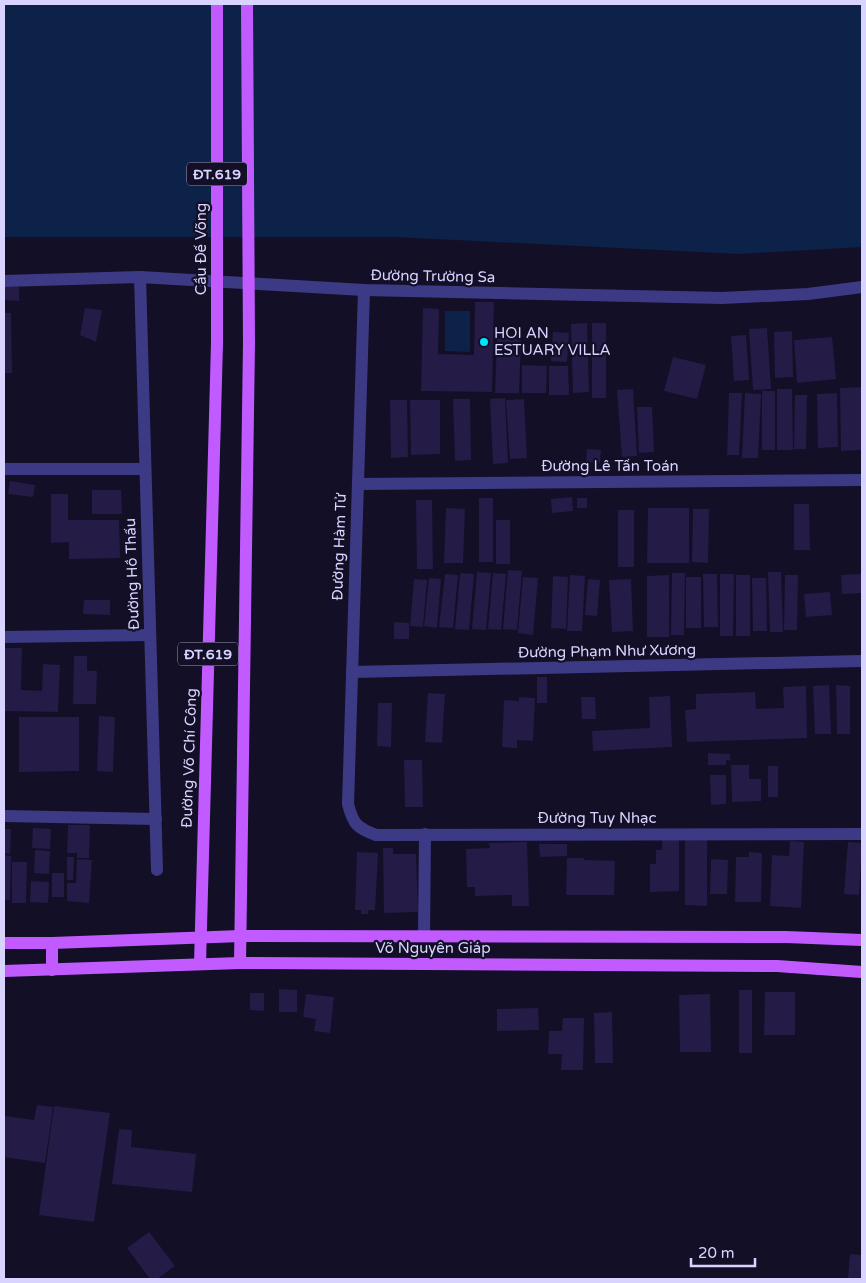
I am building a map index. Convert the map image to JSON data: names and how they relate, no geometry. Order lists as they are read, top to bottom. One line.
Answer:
{"streets":{"main road":["ĐT.619","Cầu Đế Võng","Đường Võ Chí Công","Võ Nguyên Giáp"],"street":["Đường Trường Sa","Đường Lê Tấn Toán","Đường Hàm Tử","Đường Hồ Thấu","Đường Phạm Như Xương","Đường Tuy Nhạc"]},"crossings":[["ĐT.619","Võ Nguyên Giáp"],["Cầu Đế Võng","Đường Võ Chí Công"],["Đường Trường Sa","Đường Hàm Tử"],["Đường Trường Sa","Đường Hồ Thấu"],["Đường Lê Tấn Toán","Đường Hàm Tử"],["Đường Hàm Tử","Đường Phạm Như Xương"],["Đường Hàm Tử","Đường Tuy Nhạc"],["Đường Võ Chí Công","Võ Nguyên Giáp"]],"places":["HOI AN ESTUARY VILLA"],"scale_bar":"20 m"}
